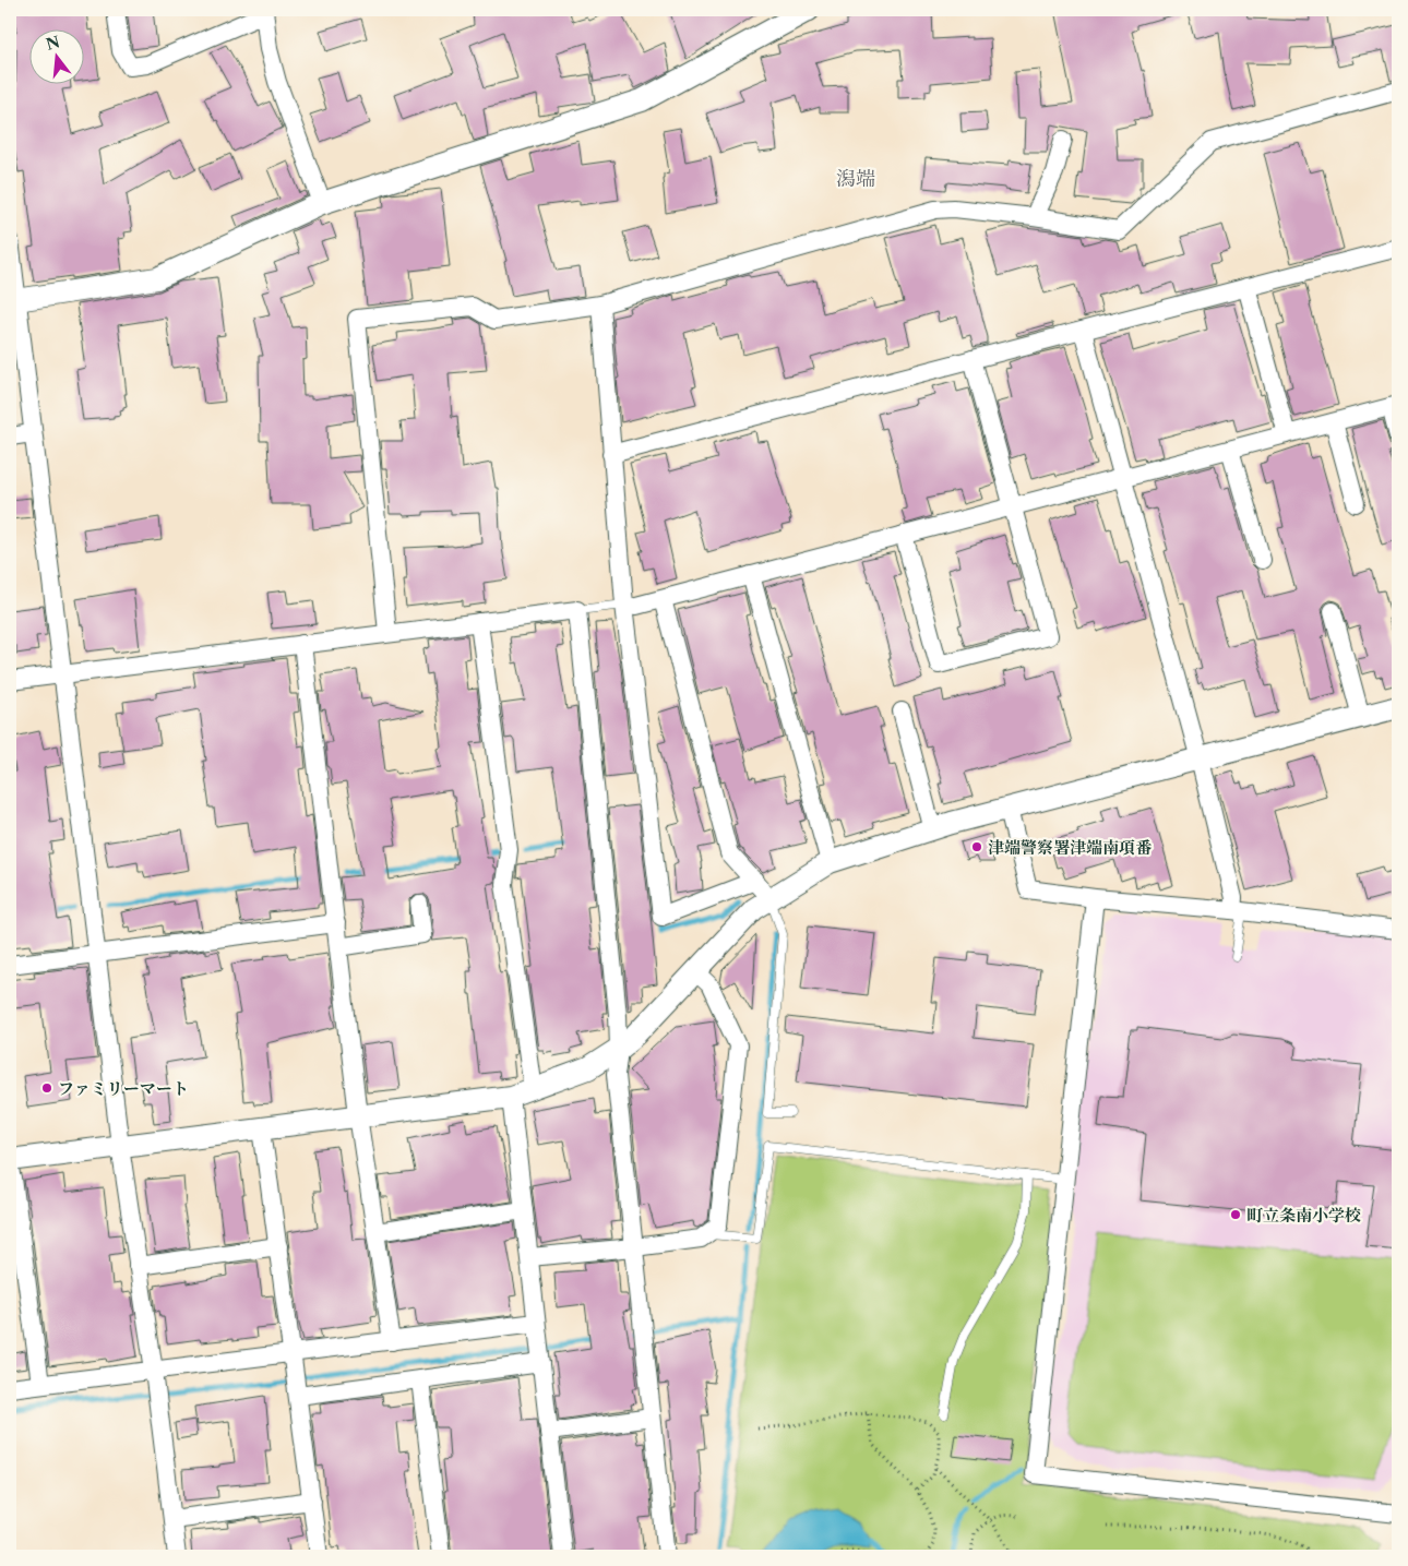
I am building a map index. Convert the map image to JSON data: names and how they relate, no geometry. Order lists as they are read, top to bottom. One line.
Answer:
{"districts":["潟端"],"places":["津端警察署津端南項番","ファミリーマート","町立条南小学校"],"north":"top"}
